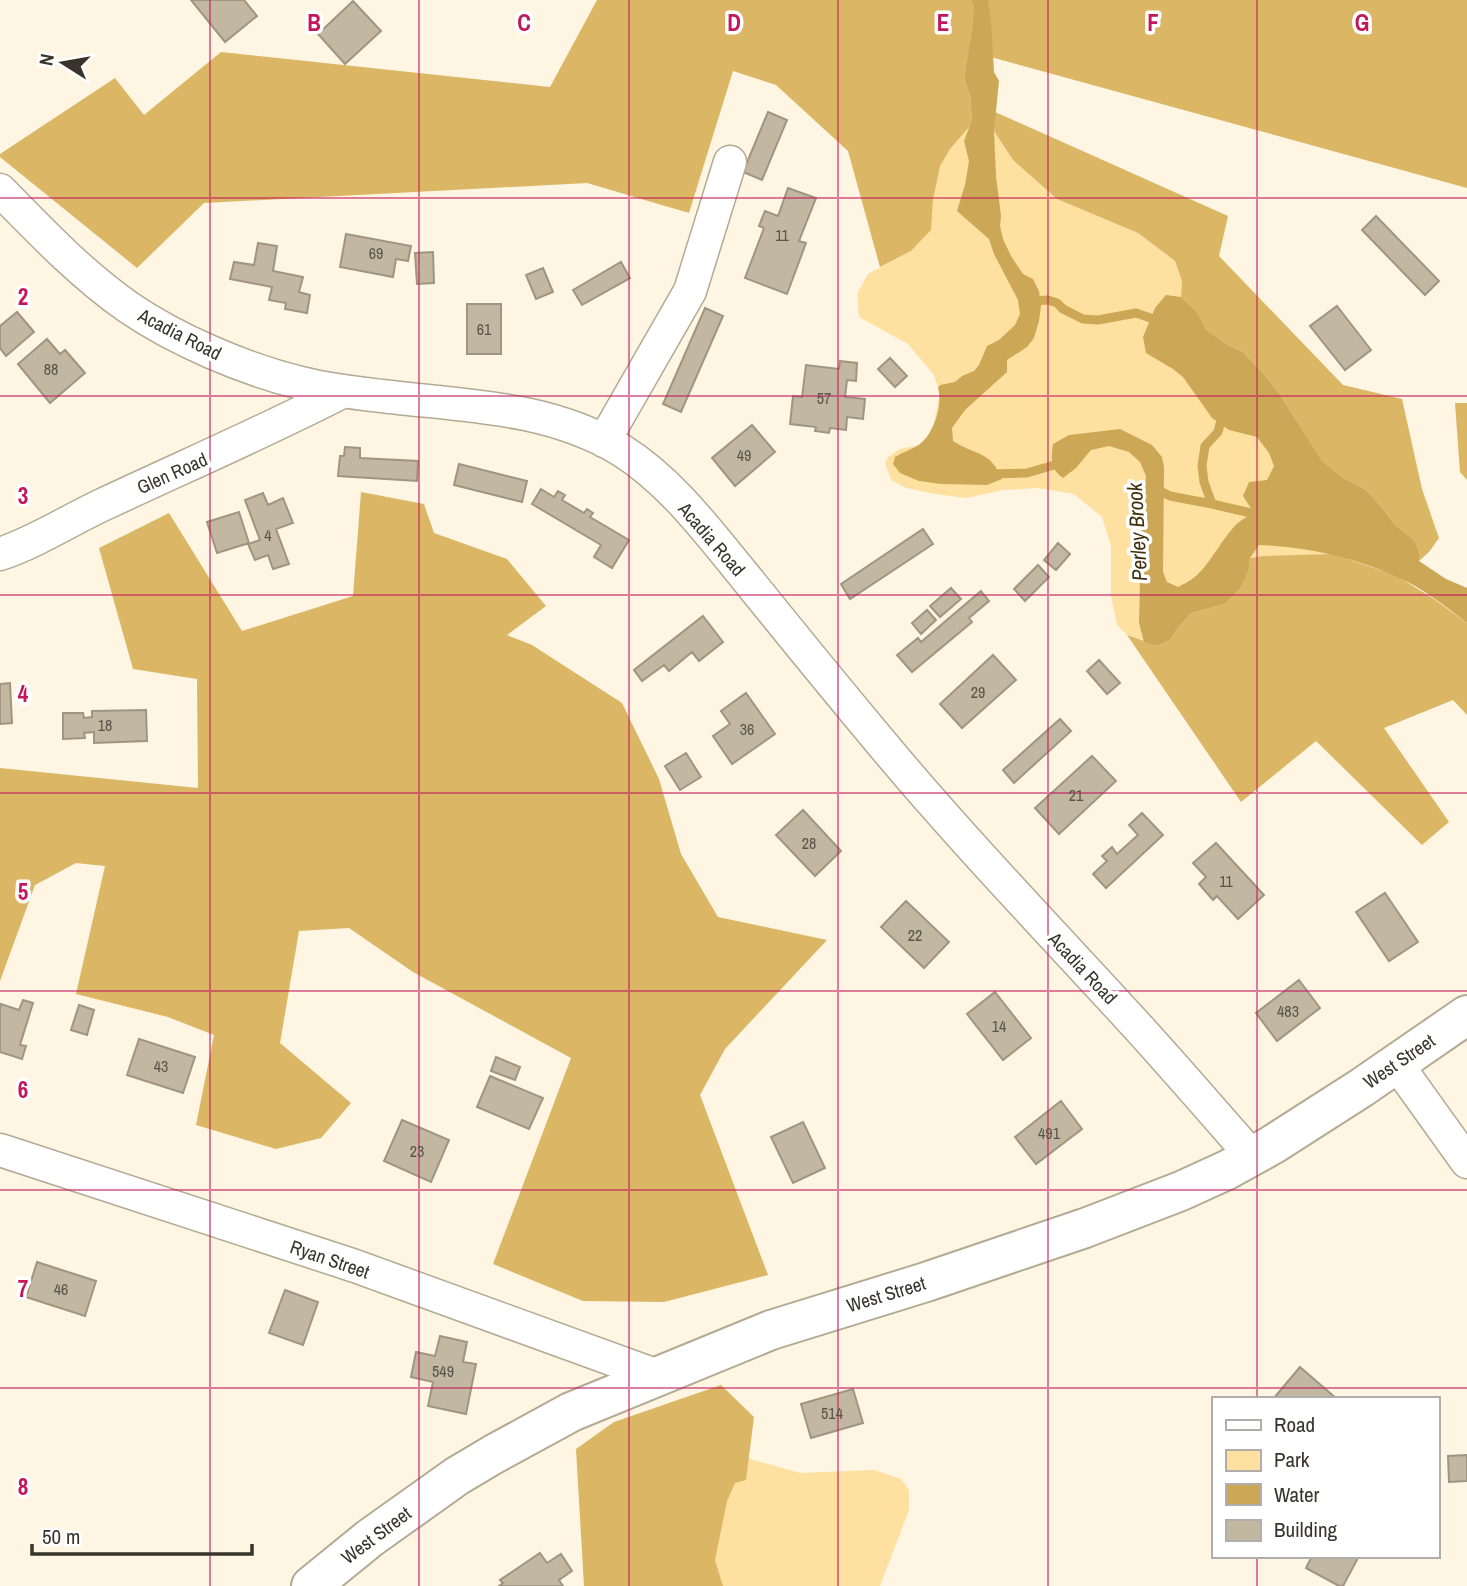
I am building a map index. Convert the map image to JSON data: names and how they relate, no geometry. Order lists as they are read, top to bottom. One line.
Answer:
{"streets":{"main road":["West Street"],"street":["Acadia Road","Glen Road","Ryan Street"]},"crossings":[["Acadia Road","Glen Road"],["Acadia Road","West Street"],["West Street","Ryan Street"]],"water":["Perley Brook"],"house_numbers":["11","69","61","88","57","49","4","29","18","36","21","28","11","22","483","14","43","491","23","46","549","514"],"legend":["Road","Park","Water","Building"],"scale_bar":"50 m","north":"left","grid":{"columns":["B","C","D","E","F","G"],"rows":["2","3","4","5","6","7","8"]}}
